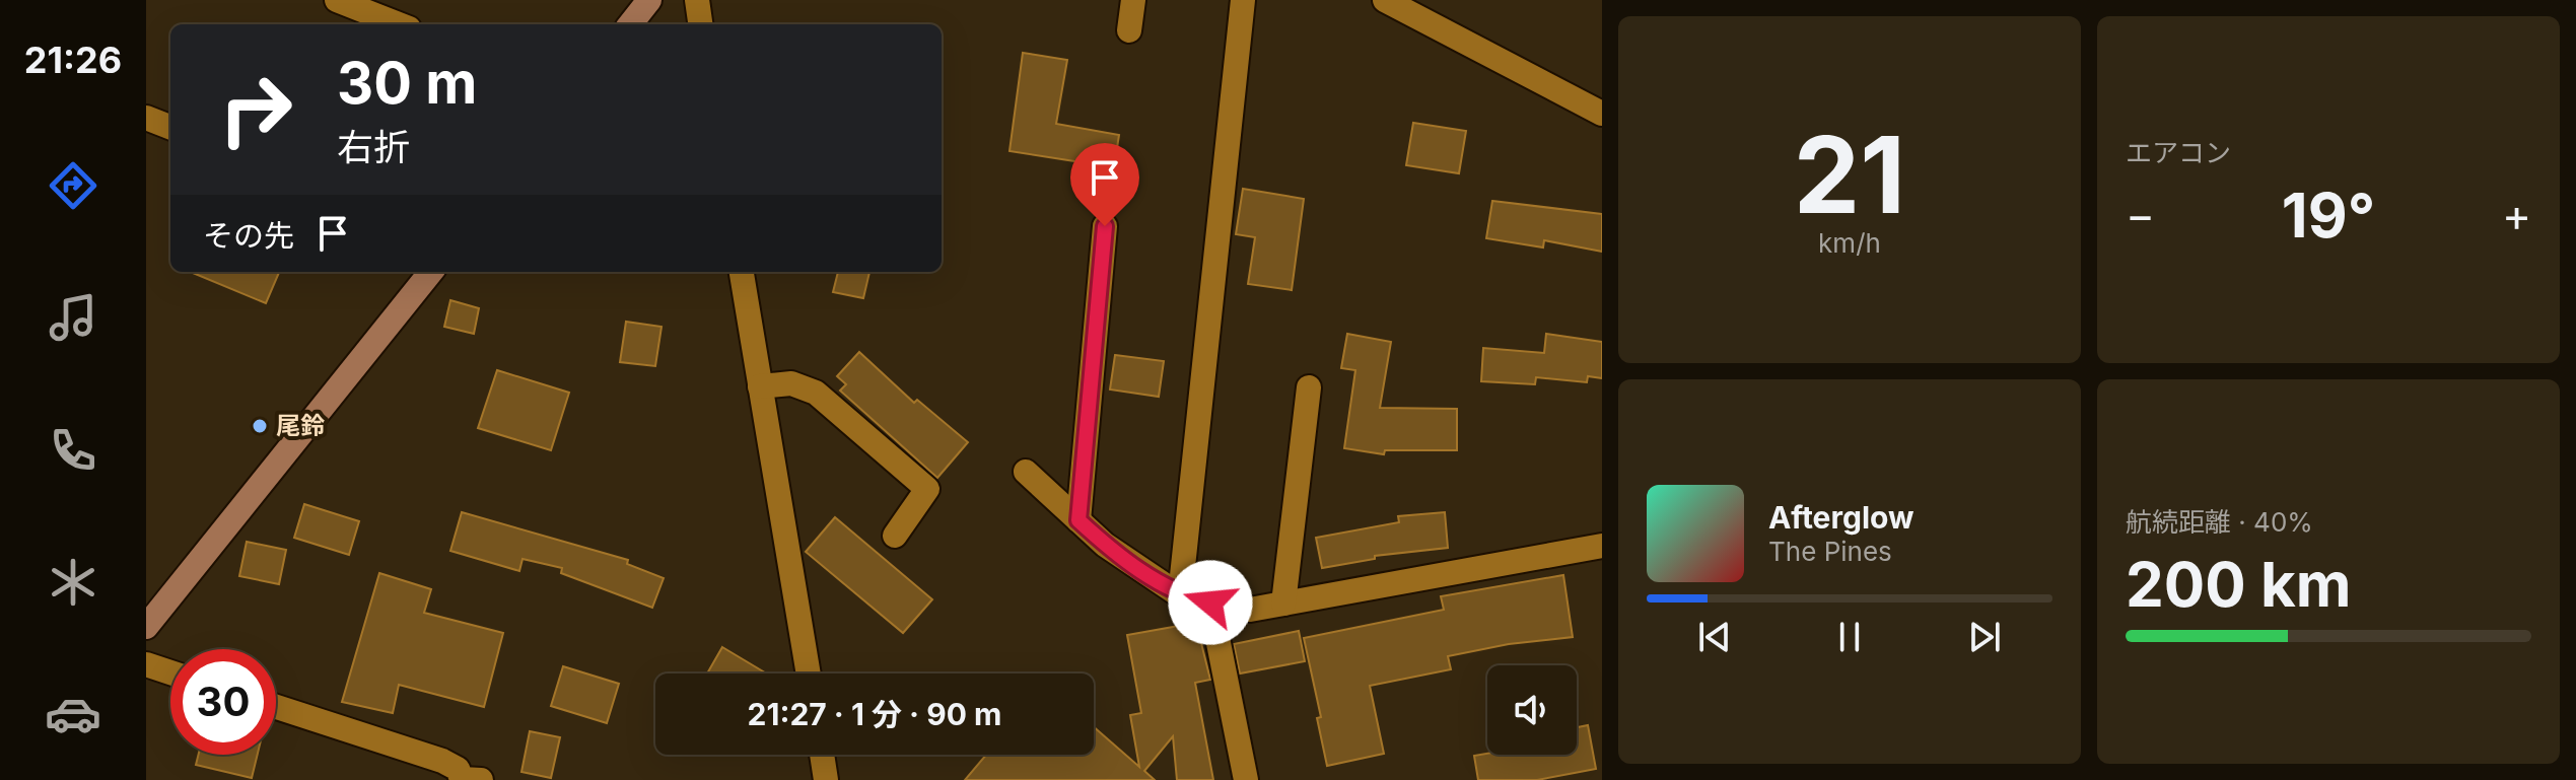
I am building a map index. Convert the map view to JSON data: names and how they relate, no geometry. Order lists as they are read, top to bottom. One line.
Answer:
{"places":["尾鈴"],"page":{"tabs":"21:26","tile":[["21","km/h"],"エアコン",["航続距離 · 40%","200 km"]],"turn":["30 m","右折"],"heat":["−","19°","+"],"then":"その先","song":["Afterglow","The Pines"],"limit":"30","trip":"21:27 · 1 分 · 90 m"}}
